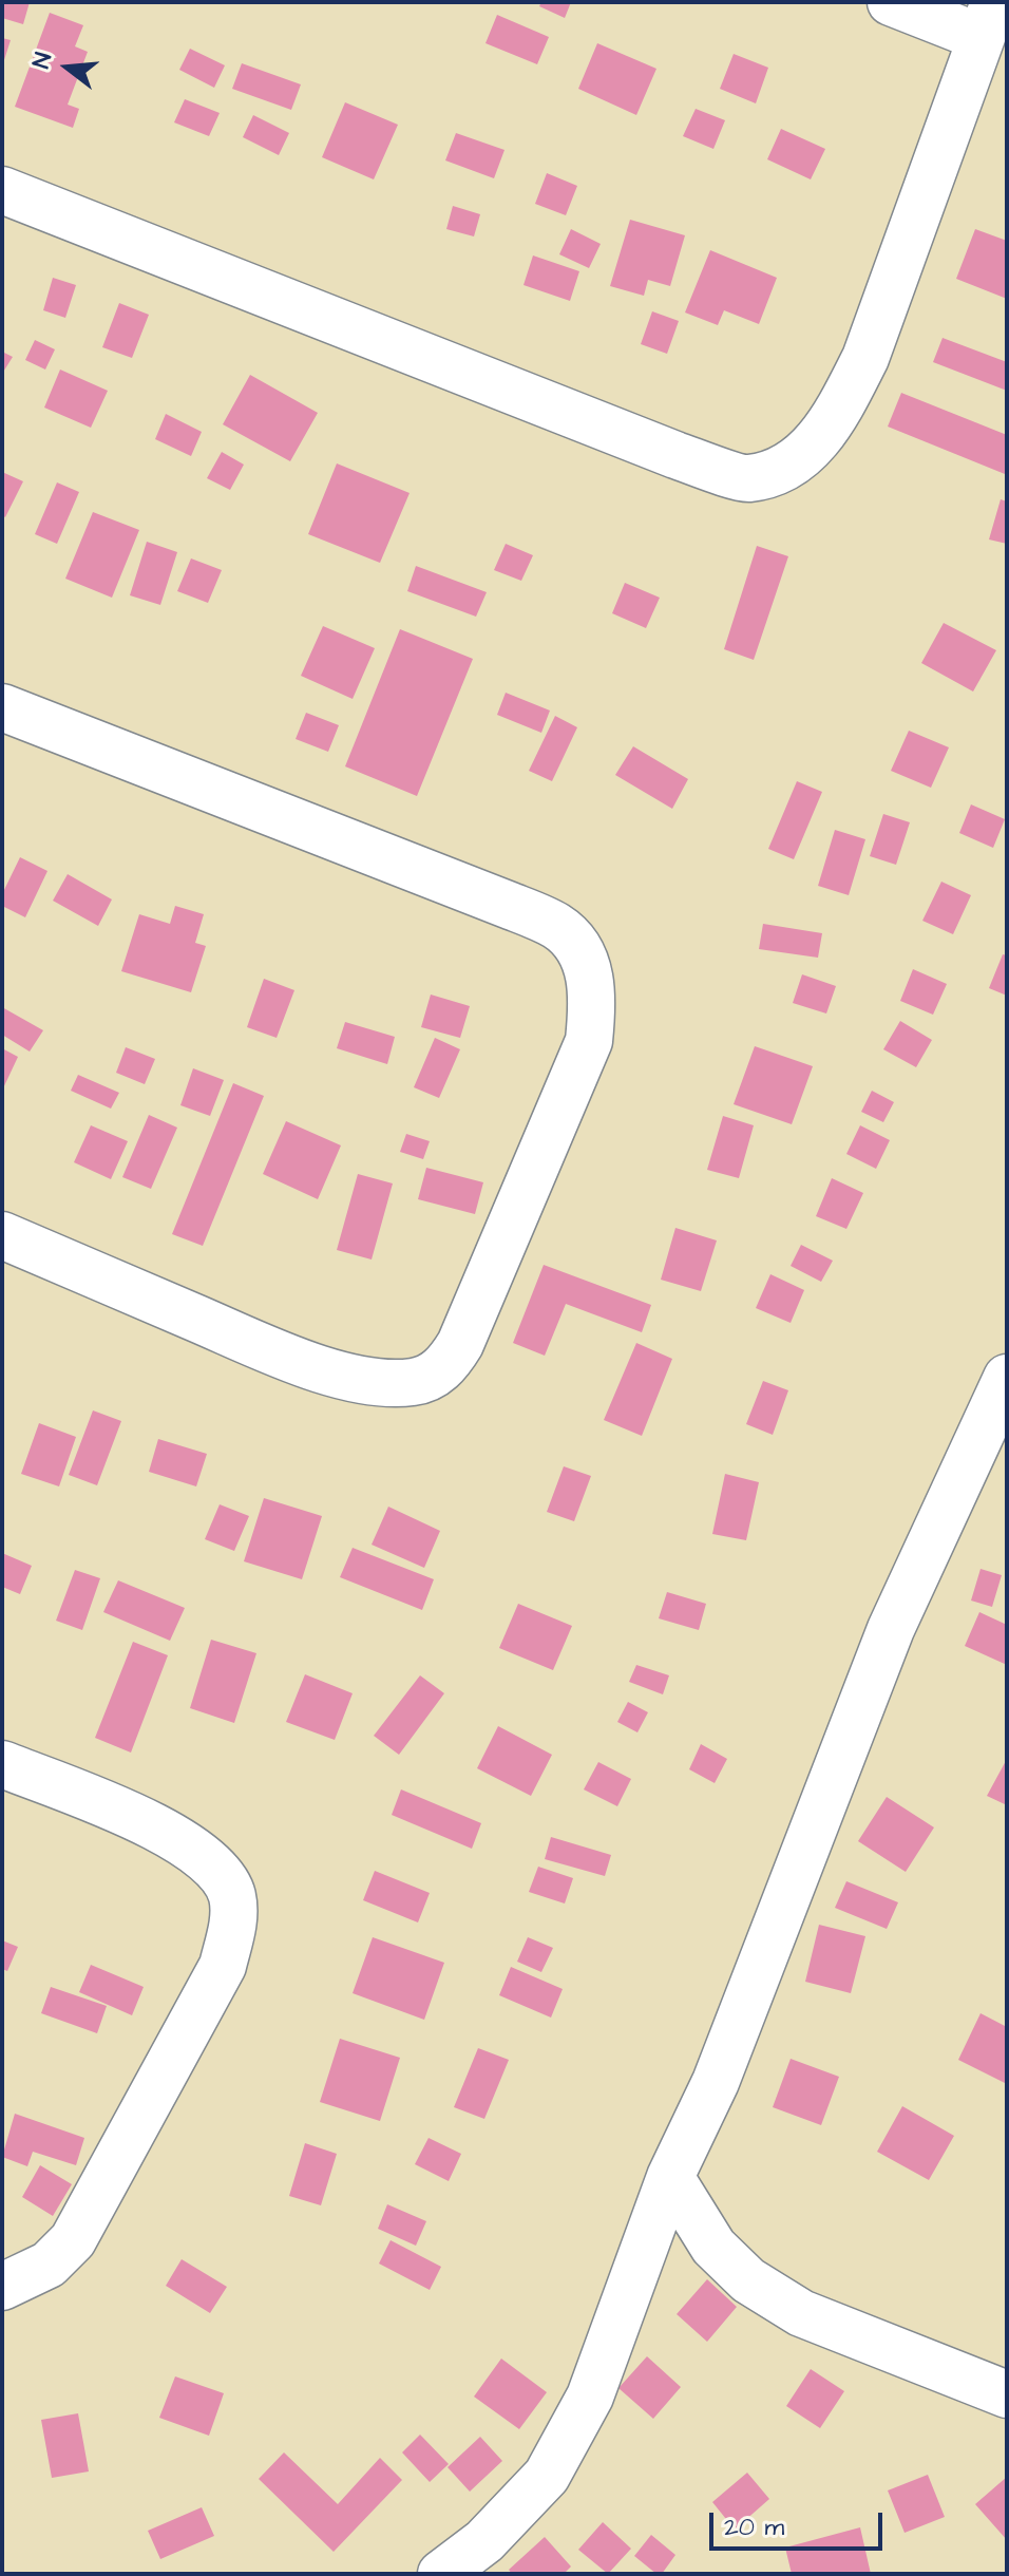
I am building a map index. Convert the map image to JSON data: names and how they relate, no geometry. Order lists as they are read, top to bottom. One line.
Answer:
{"scale_bar":"20 m","north":"left"}
